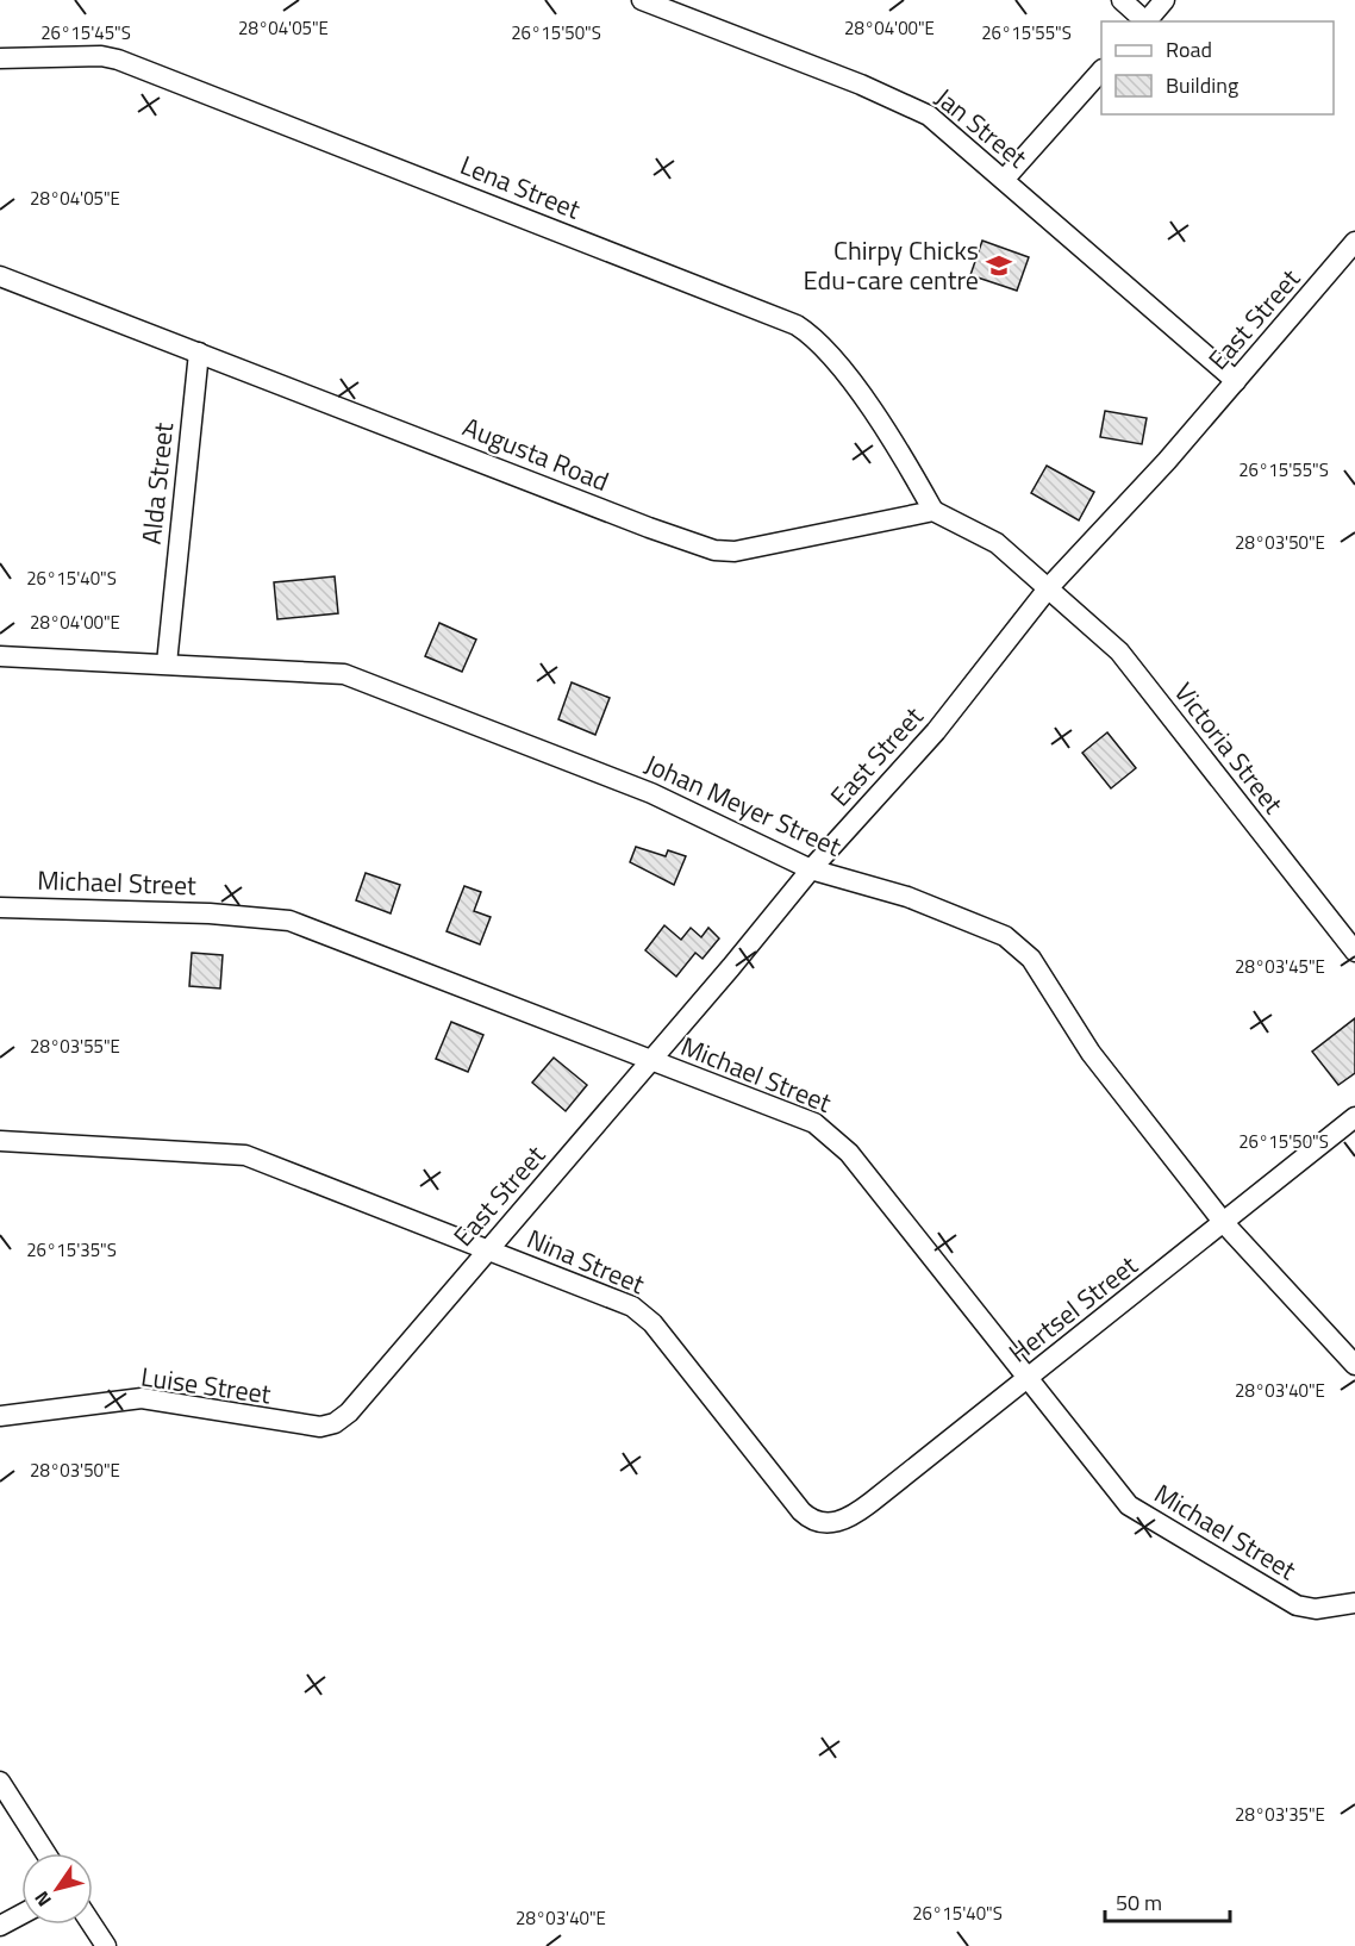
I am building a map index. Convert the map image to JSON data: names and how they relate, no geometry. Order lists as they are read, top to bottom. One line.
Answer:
{"streets":{"street":["Jan Street","Lena Street","East Street","Augusta Road","Alda Street","Victoria Street","Johan Meyer Street","Michael Street","Nina Street","Hertsel Street","Luise Street"]},"crossings":[["Jan Street","East Street"],["Lena Street","Augusta Road"],["East Street","Victoria Street"],["East Street","Johan Meyer Street"],["East Street","Michael Street"],["East Street","Nina Street"],["East Street","Luise Street"],["Augusta Road","Alda Street"],["Alda Street","Johan Meyer Street"],["Johan Meyer Street","Hertsel Street"],["Michael Street","Hertsel Street"],["Nina Street","Hertsel Street"]],"places":{"school or university":["Chirpy Chicks Edu-care centre"]},"legend":["Road","Building"],"scale_bar":"50 m","north":"bottom left","coordinates":["28°04'05\"E","28°04'00\"E","26°15'55\"S","26°15'45\"S","26°15'50\"S","28°03'50\"E","26°15'40\"S","28°03'45\"E","28°03'55\"E","26°15'35\"S","28°03'40\"E","28°03'35\"E"]}
